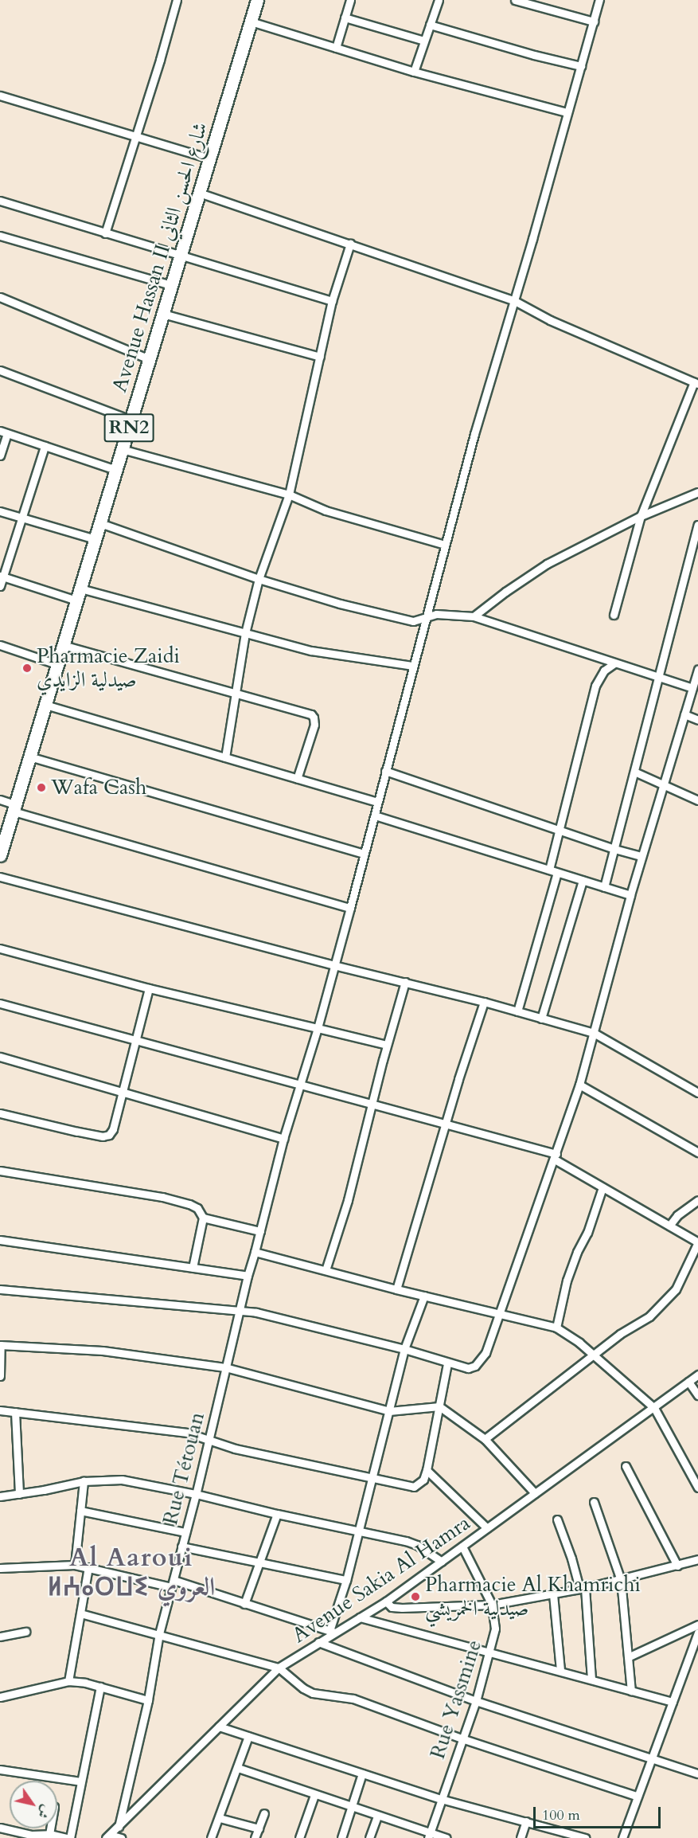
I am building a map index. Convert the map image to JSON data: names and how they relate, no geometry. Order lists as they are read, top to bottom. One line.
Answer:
{"streets":{"main road":["Avenue Hassan II شارع الحسن الثاني","RN2"],"street":["Rue Tétouan","Avenue Sakia Al Hamra","Rue Yassmine"]},"crossings":[["Avenue Sakia Al Hamra","Rue Yassmine"]],"districts":["Al Aaroui ⵍⵄⴰⵔⵡⵉ العروي"],"places":["Pharmacie Zaidi صيدلية الزايدي","Wafa Cash","Pharmacie Al Khamrichi صيدلية الخمريشي"],"scale_bar":"100 m","north":"bottom right"}
